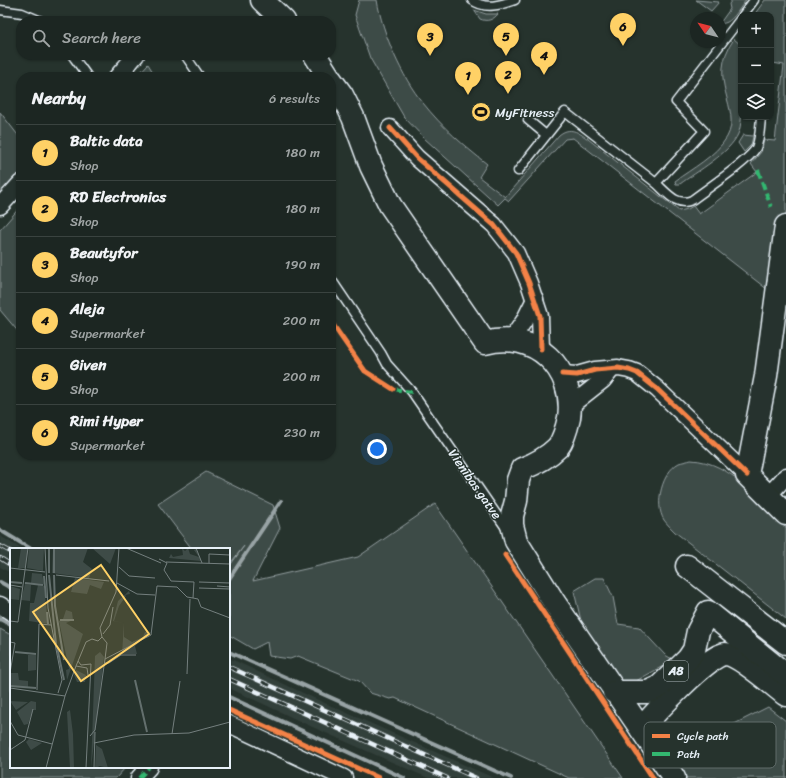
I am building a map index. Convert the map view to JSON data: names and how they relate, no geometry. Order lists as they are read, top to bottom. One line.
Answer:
{"streets":{"main road":["Vienības gatve","A8"]},"crossings":[["Vienības gatve","A8"]],"places":{"sports":["MyFitness"]},"legend":["Cycle path","Path"],"north":"top left","page":{"map_buttons":["+","−"],"pins":["6","3","5","4","2","1"],"search":"Search here","heading":["Nearby","6 results"],"list":[{"mark":"1","name":"Baltic data","note":"Shop","value":"180 m"},{"mark":"2","name":"RD Electronics","note":"Shop","value":"180 m"},{"mark":"3","name":"Beautyfor","note":"Shop","value":"190 m"},{"mark":"4","name":"Aleja","note":"Supermarket","value":"200 m"},{"mark":"5","name":"Given","note":"Shop","value":"200 m"},{"mark":"6","name":"Rimi Hyper","note":"Supermarket","value":"230 m"}]}}
